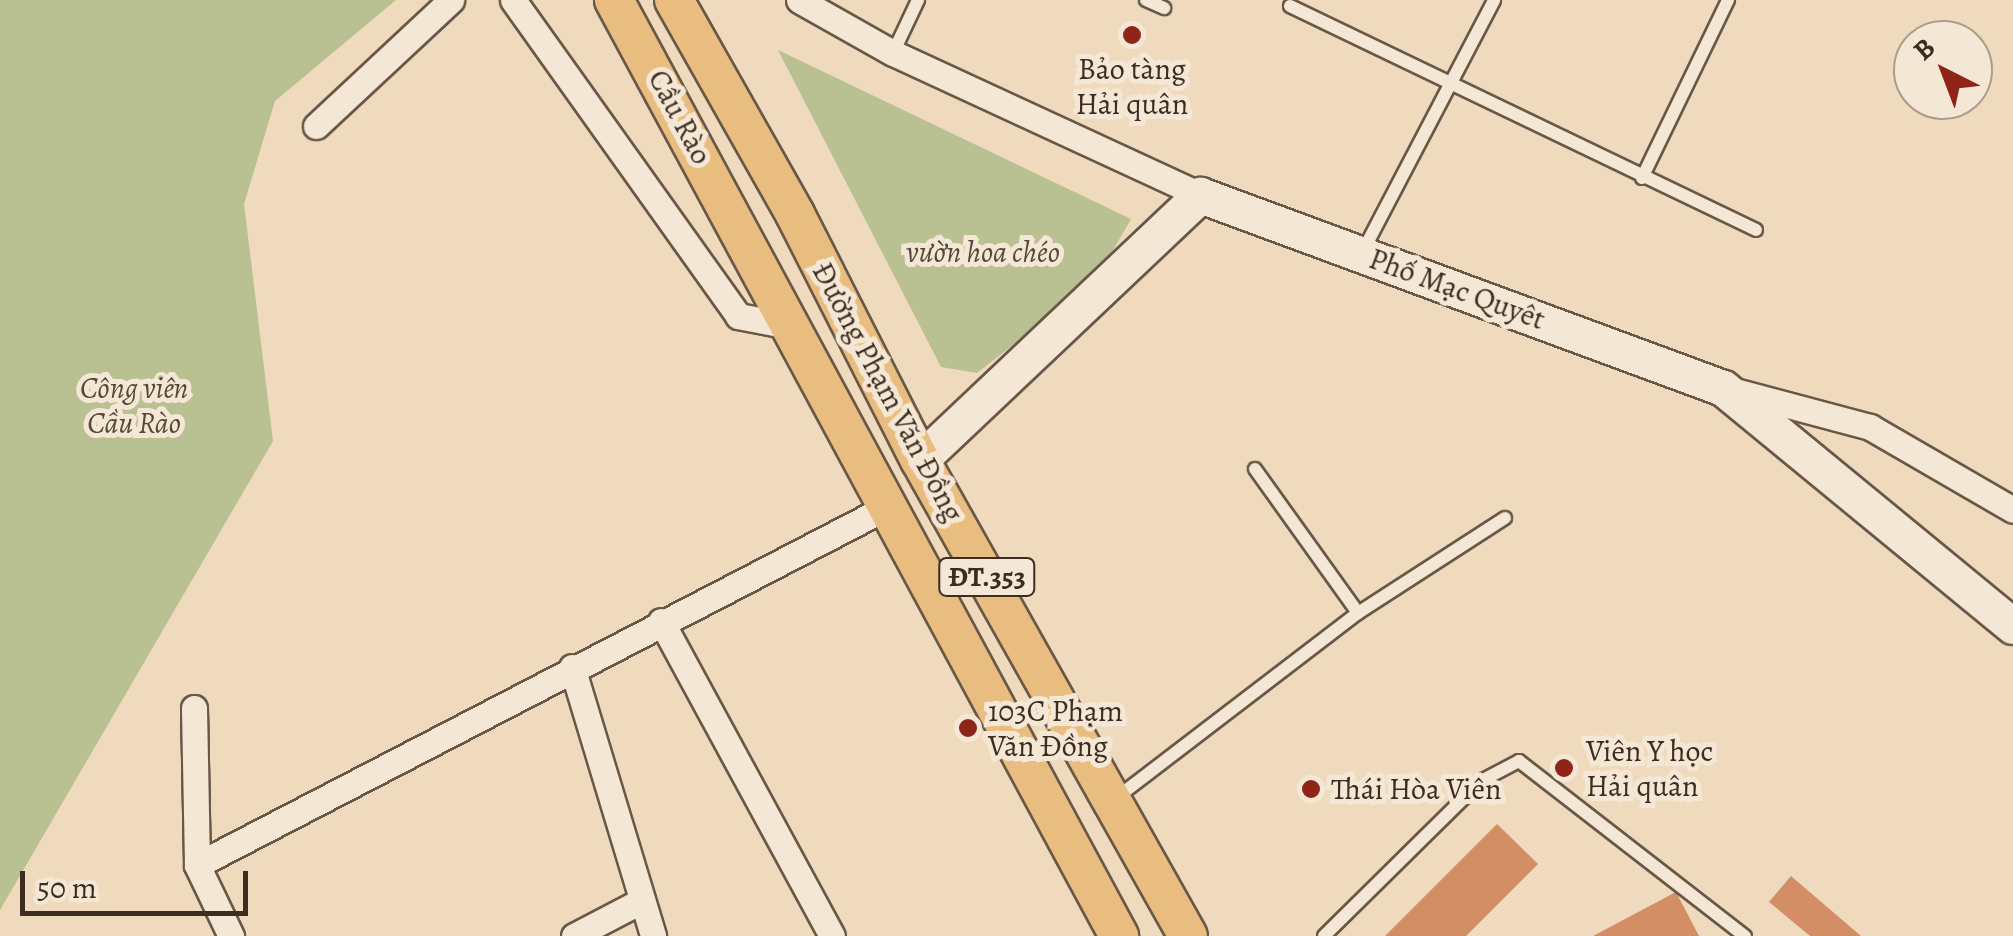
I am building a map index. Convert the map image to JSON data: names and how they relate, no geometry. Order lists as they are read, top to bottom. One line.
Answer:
{"streets":{"main road":["Cầu Rào","Đường Phạm Văn Đồng","ĐT.353"],"street":["Phố Mạc Quyêt"]},"crossings":[["Cầu Rào","Đường Phạm Văn Đồng"]],"parks":["vườn hoa chéo","Công viên Cầu Rào"],"places":["Bảo tàng Hải quân","103C Phạm Văn Đồng","Viên Y học Hải quân","Thái Hòa Viên"],"scale_bar":"50 m","north":"top left"}
